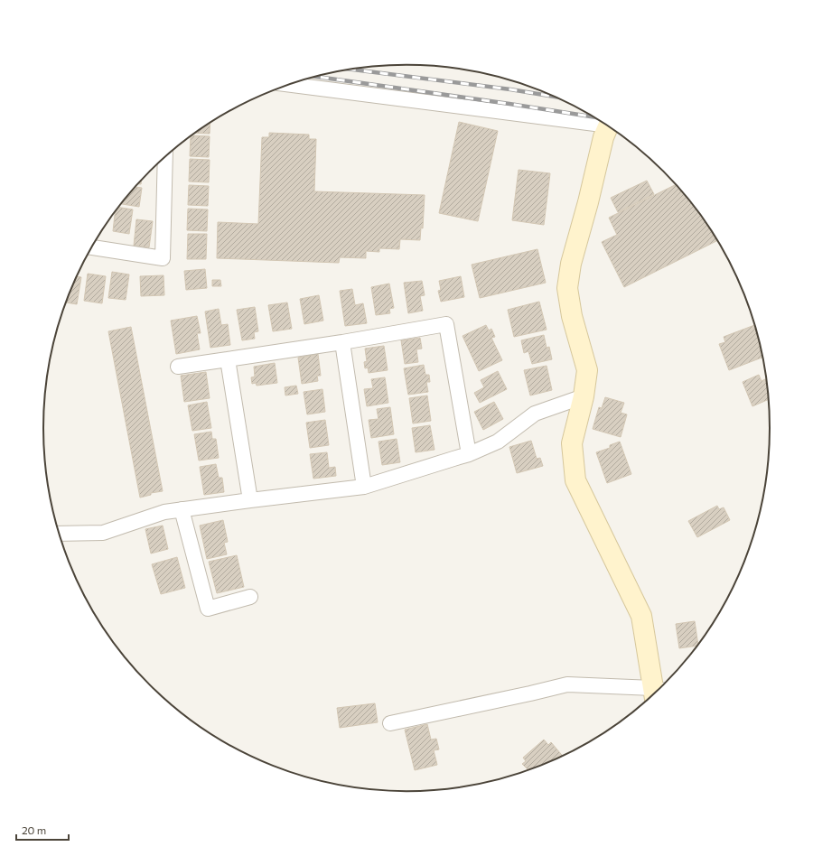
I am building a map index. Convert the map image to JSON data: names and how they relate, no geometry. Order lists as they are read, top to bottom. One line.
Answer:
{"scale_bar":"20 m"}
